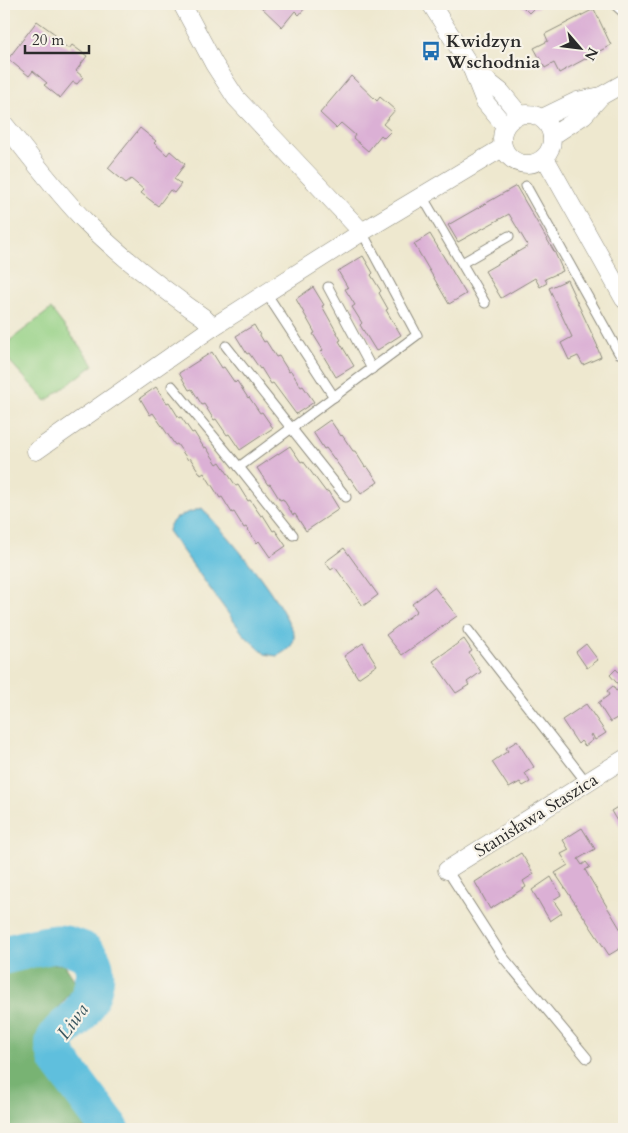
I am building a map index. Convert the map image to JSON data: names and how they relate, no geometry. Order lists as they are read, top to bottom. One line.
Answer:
{"streets":{"street":["Stanisława Staszica"]},"water":["Liwa"],"places":{"bus stop":["Kwidzyn Wschodnia"]},"scale_bar":"20 m","north":"bottom right"}
